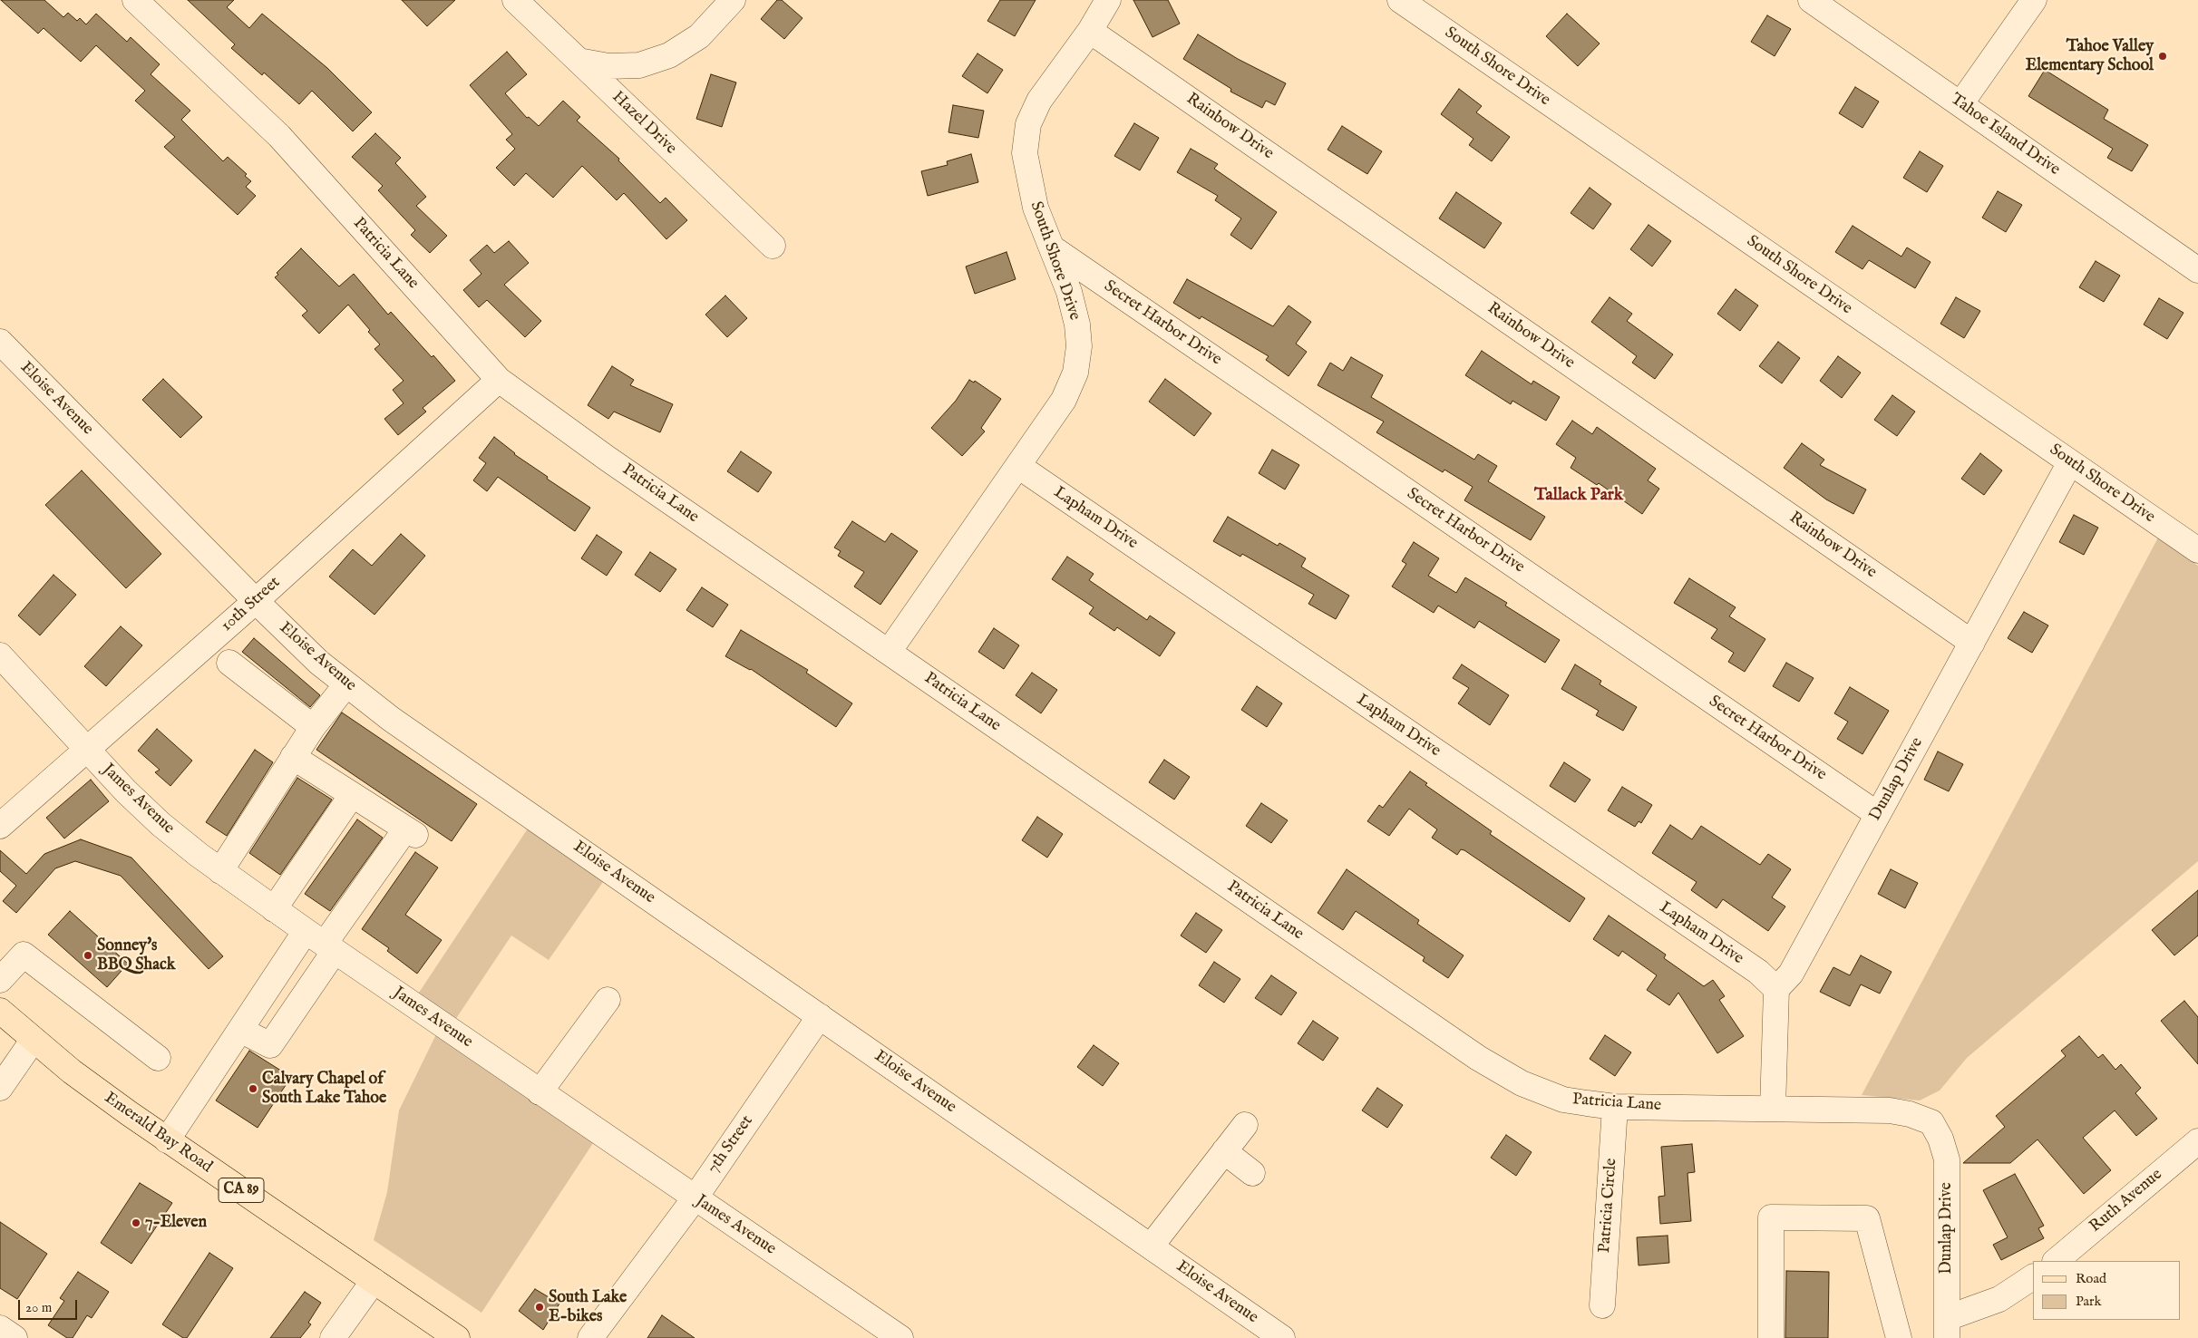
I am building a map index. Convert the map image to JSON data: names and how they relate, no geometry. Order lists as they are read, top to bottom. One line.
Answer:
{"streets":{"main road":["Emerald Bay Road","CA 89"],"street":["South Shore Drive","Hazel Drive","Rainbow Drive","Tahoe Island Drive","Patricia Lane","Secret Harbor Drive","Eloise Avenue","Lapham Drive","10th Street","Dunlap Drive","James Avenue","7th Street","Ruth Avenue","Patricia Circle"]},"crossings":[["South Shore Drive","Rainbow Drive"],["South Shore Drive","Patricia Lane"],["South Shore Drive","Secret Harbor Drive"],["South Shore Drive","Lapham Drive"],["South Shore Drive","Dunlap Drive"],["Rainbow Drive","Dunlap Drive"],["Patricia Lane","10th Street"],["Patricia Lane","Dunlap Drive"],["Patricia Lane","Patricia Circle"],["Secret Harbor Drive","Dunlap Drive"],["Eloise Avenue","10th Street"],["Eloise Avenue","7th Street"],["Lapham Drive","Dunlap Drive"],["10th Street","James Avenue"],["James Avenue","7th Street"]],"districts":["Tallack Park"],"places":["Tahoe Valley Elementary School","Sonney's BBQ Shack","Calvary Chapel of South Lake Tahoe","7-Eleven","South Lake E-bikes"],"legend":["Road","Park"],"scale_bar":"20 m"}
